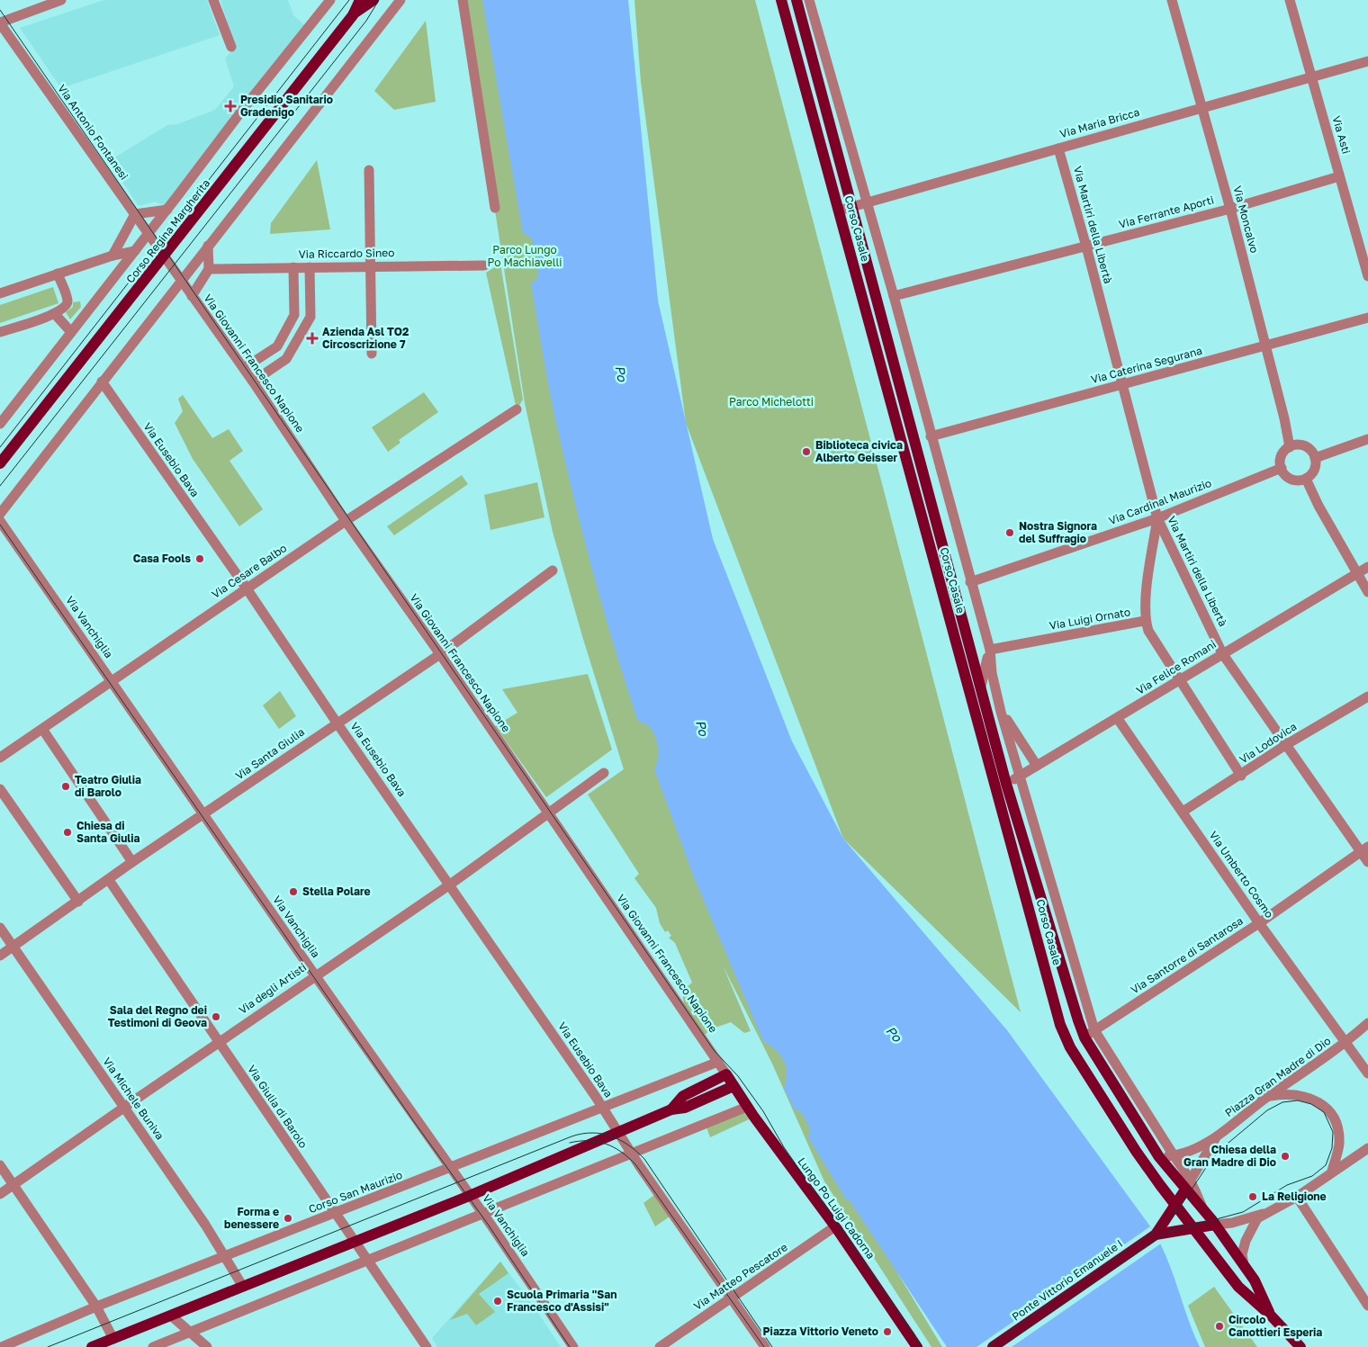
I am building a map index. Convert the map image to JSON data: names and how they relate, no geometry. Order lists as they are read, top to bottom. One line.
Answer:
{"streets":{"main road":["Corso Casale","Corso Regina Margherita","Via Giovanni Francesco Napione","Piazza Gran Madre di Dio","Lungo Po Luigi Cadorna","Ponte Vittorio Emanuele I"],"street":["Via Maria Bricca","Via Antonio Fontanesi","Via Asti","Via Ferrante Aporti","Via Moncalvo","Via Martiri della Libertà","Via Riccardo Sineo","Via Caterina Segurana","Via Eusebio Bava","Via Cardinal Maurizio","Via Cesare Balbo","Via Luigi Ornato","Via Vanchiglia","Via Felice Romani","Via Lodovica","Via Santa Giulia","Via Umberto Cosmo","Via Santorre di Santarosa","Via degli Artisti","Via Michele Buniva","Via Giulia di Barolo","Corso San Maurizio","Via Matteo Pescatore"]},"crossings":[["Via Maria Bricca","Via Asti"],["Via Maria Bricca","Via Moncalvo"],["Via Maria Bricca","Via Martiri della Libertà"],["Via Maria Bricca","Corso Casale"],["Via Antonio Fontanesi","Corso Regina Margherita"],["Via Antonio Fontanesi","Via Giovanni Francesco Napione"],["Via Asti","Via Ferrante Aporti"],["Via Ferrante Aporti","Via Moncalvo"],["Via Ferrante Aporti","Via Martiri della Libertà"],["Via Ferrante Aporti","Corso Casale"],["Via Moncalvo","Via Caterina Segurana"],["Via Moncalvo","Via Cardinal Maurizio"],["Via Martiri della Libertà","Via Caterina Segurana"],["Via Martiri della Libertà","Via Cardinal Maurizio"],["Via Martiri della Libertà","Via Luigi Ornato"],["Via Martiri della Libertà","Via Felice Romani"],["Via Martiri della Libertà","Via Lodovica"],["Via Martiri della Libertà","Via Santorre di Santarosa"],["Corso Casale","Via Caterina Segurana"],["Corso Casale","Via Cardinal Maurizio"],["Corso Casale","Via Luigi Ornato"],["Corso Casale","Via Felice Romani"],["Corso Casale","Via Santorre di Santarosa"],["Corso Casale","Piazza Gran Madre di Dio"],["Corso Regina Margherita","Via Giovanni Francesco Napione"],["Via Giovanni Francesco Napione","Via Cesare Balbo"],["Via Giovanni Francesco Napione","Via Santa Giulia"],["Via Giovanni Francesco Napione","Via degli Artisti"],["Via Giovanni Francesco Napione","Corso San Maurizio"],["Via Giovanni Francesco Napione","Lungo Po Luigi Cadorna"],["Via Eusebio Bava","Via Cesare Balbo"],["Via Eusebio Bava","Via Santa Giulia"],["Via Eusebio Bava","Via degli Artisti"],["Via Eusebio Bava","Corso San Maurizio"],["Via Eusebio Bava","Via Matteo Pescatore"],["Via Cardinal Maurizio","Via Luigi Ornato"],["Via Cesare Balbo","Via Vanchiglia"],["Via Vanchiglia","Via Santa Giulia"],["Via Vanchiglia","Via degli Artisti"],["Via Vanchiglia","Corso San Maurizio"],["Via Felice Romani","Via Umberto Cosmo"],["Via Lodovica","Via Umberto Cosmo"],["Via Santa Giulia","Via Michele Buniva"],["Via Santa Giulia","Via Giulia di Barolo"],["Via Umberto Cosmo","Via Santorre di Santarosa"],["Via Umberto Cosmo","Piazza Gran Madre di Dio"],["Via degli Artisti","Via Michele Buniva"],["Via degli Artisti","Via Giulia di Barolo"],["Piazza Gran Madre di Dio","Ponte Vittorio Emanuele I"],["Via Michele Buniva","Corso San Maurizio"],["Via Giulia di Barolo","Corso San Maurizio"],["Lungo Po Luigi Cadorna","Via Matteo Pescatore"]],"water":["Po"],"parks":["Parco Lungo Po Machiavelli","Parco Michelotti"],"places":{"health":["Presidio Sanitario Gradenigo","Azienda Asl TO2 Circoscrizione 7"],"other":["Biblioteca civica Alberto Geisser","Nostra Signora del Suffragio","Casa Fools","Teatro Giulia di Barolo","Chiesa di Santa Giulia","Stella Polare","Sala del Regno dei Testimoni di Geova","Chiesa della Gran Madre di Dio","La Religione","Forma e benessere","Scuola Primaria \"San Francesco d'Assisi\"","Circolo Canottieri Esperia","Piazza Vittorio Veneto"]}}
